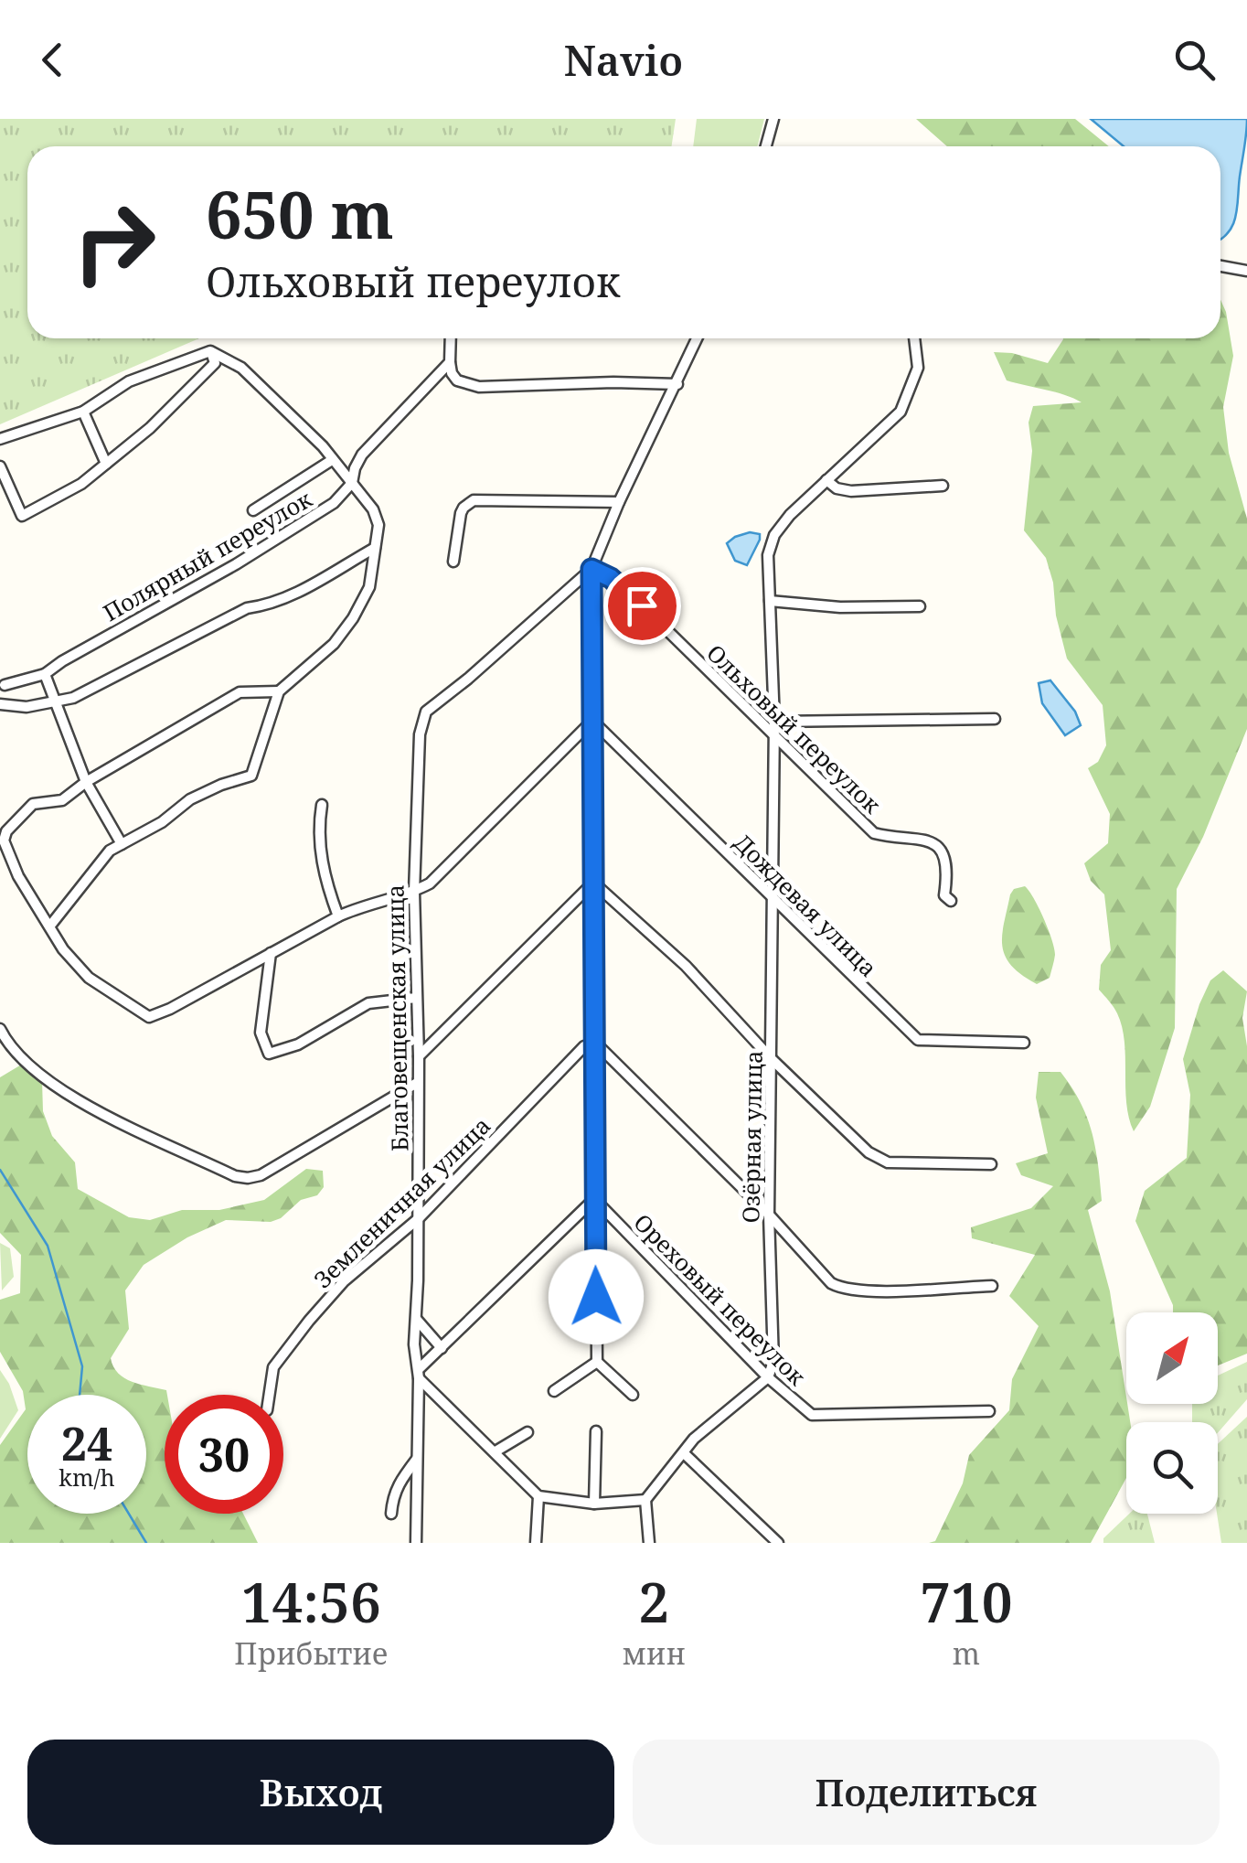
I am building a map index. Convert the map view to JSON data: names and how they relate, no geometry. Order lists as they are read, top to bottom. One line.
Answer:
{"streets":{"street":["Полярный переулок","Ольховый переулок","Дождевая улица","Благовещенская улица","Озёрная улица","Земленичная улица","Ореховый переулок"]},"crossings":[["Ольховый переулок","Благовещенская улица"],["Ольховый переулок","Озёрная улица"],["Дождевая улица","Озёрная улица"],["Благовещенская улица","Земленичная улица"],["Озёрная улица","Ореховый переулок"]],"north":"top right","page":{"header":"Navio","turn":["650 m","Ольховый переулок"],"speed":"24 km/h","limit":"30","eta":["14:56","Прибытие","2","мин","710","m"],"buttons":["Выход","Поделиться"]}}
